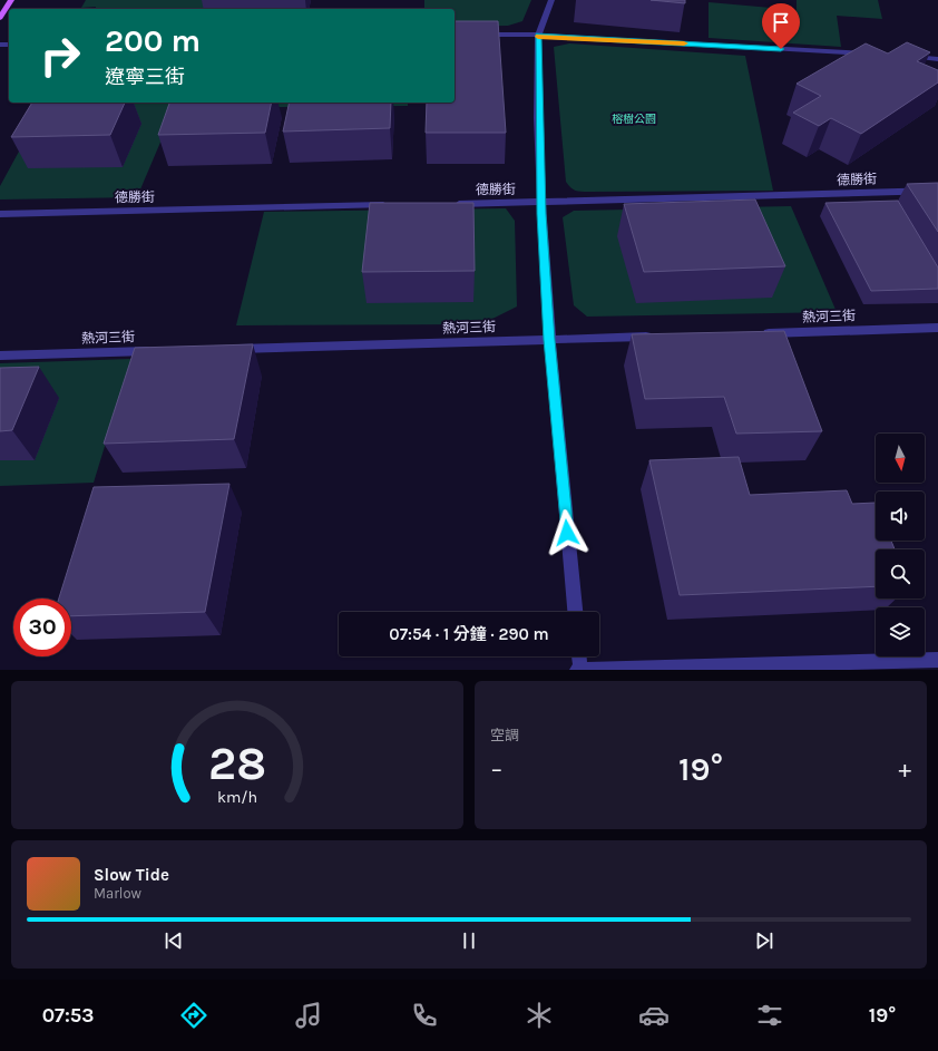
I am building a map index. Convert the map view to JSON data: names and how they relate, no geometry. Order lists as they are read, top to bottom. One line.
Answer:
{"streets":{"street":["德勝街","熱河三街"]},"parks":["榕樹公園"],"north":"bottom","page":{"turn":["200 m","遼寧三街"],"limit":"30","trip":"07:54 · 1 分鐘 · 290 m","tile":"空調","heat":["−","19°","+"],"song":["Slow Tide","Marlow"],"tabs":["07:53","19°"],"gauge":["28","km/h"]}}
